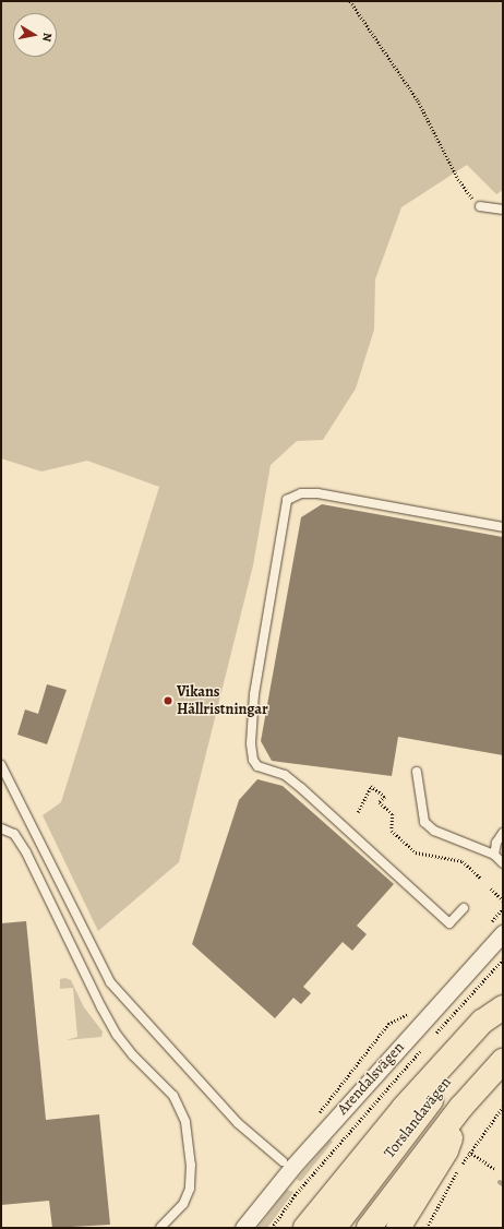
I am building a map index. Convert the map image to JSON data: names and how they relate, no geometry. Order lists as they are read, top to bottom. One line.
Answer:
{"streets":{"main road":["Torslandavägen"],"street":["Arendalsvägen"]},"places":["Vikans Hällristningar"],"north":"right"}
